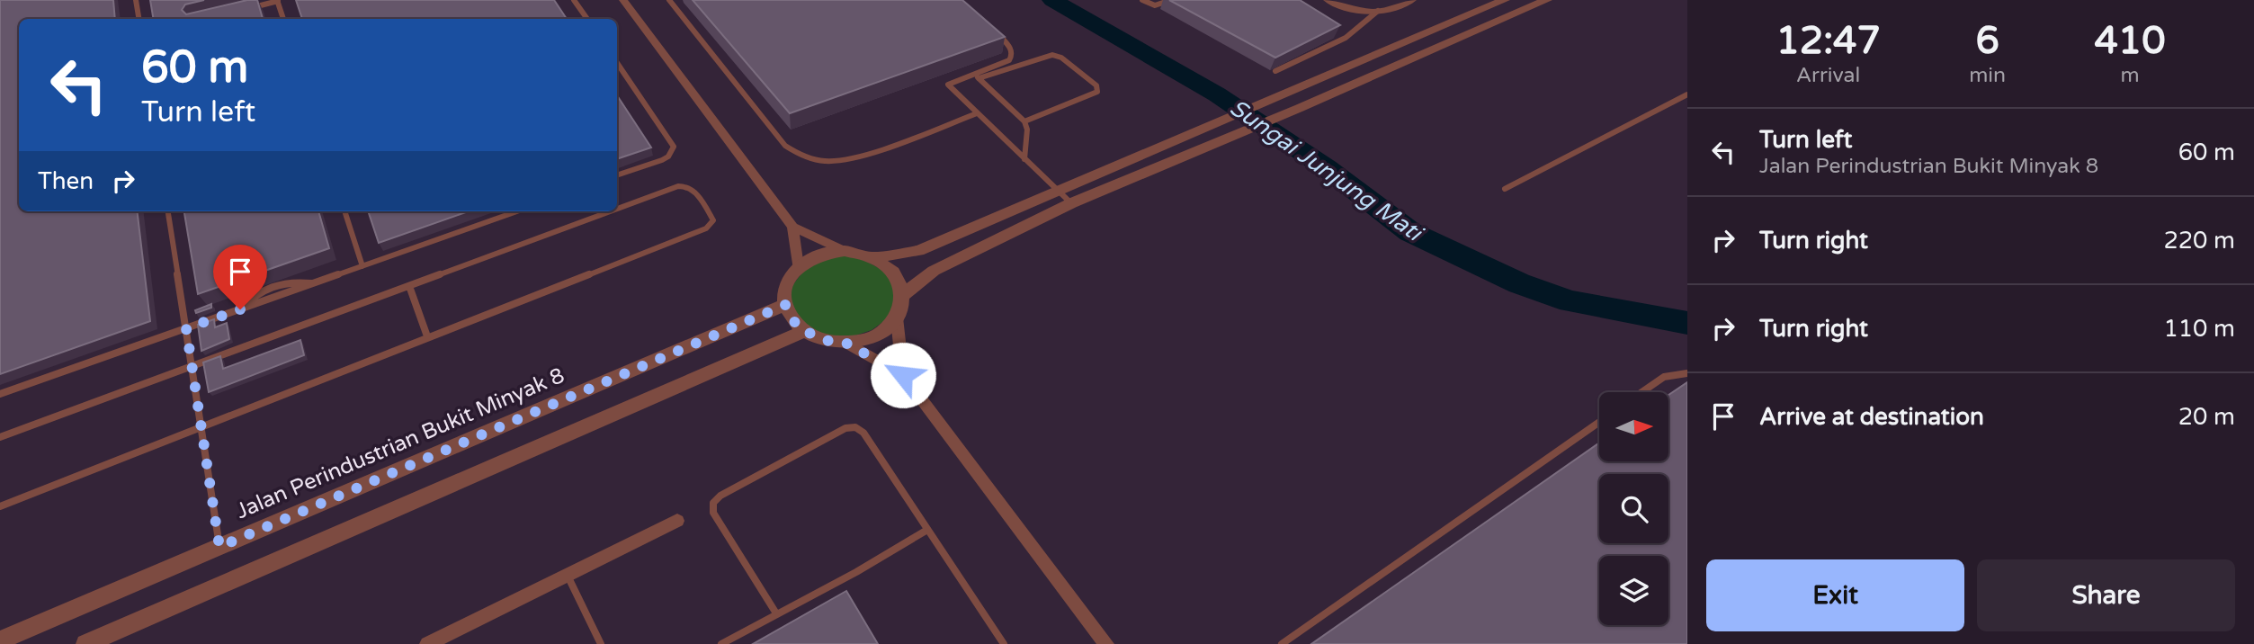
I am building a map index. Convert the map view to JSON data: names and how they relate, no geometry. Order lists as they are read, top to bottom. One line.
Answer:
{"streets":{"street":["Jalan Perindustrian Bukit Minyak 8"]},"water":["Sungai Junjung Mati"],"north":"right","page":{"eta":["12:47","Arrival","6","min","410","m"],"turn":["60 m","Turn left"],"list":[{"name":"Turn left","note":"Jalan Perindustrian Bukit Minyak 8","value":"60 m"},{"name":"Turn right","value":"220 m"},{"name":"Turn right","value":"110 m"},{"name":"Arrive at destination","value":"20 m"}],"then":"Then","buttons":["Exit","Share"]}}
